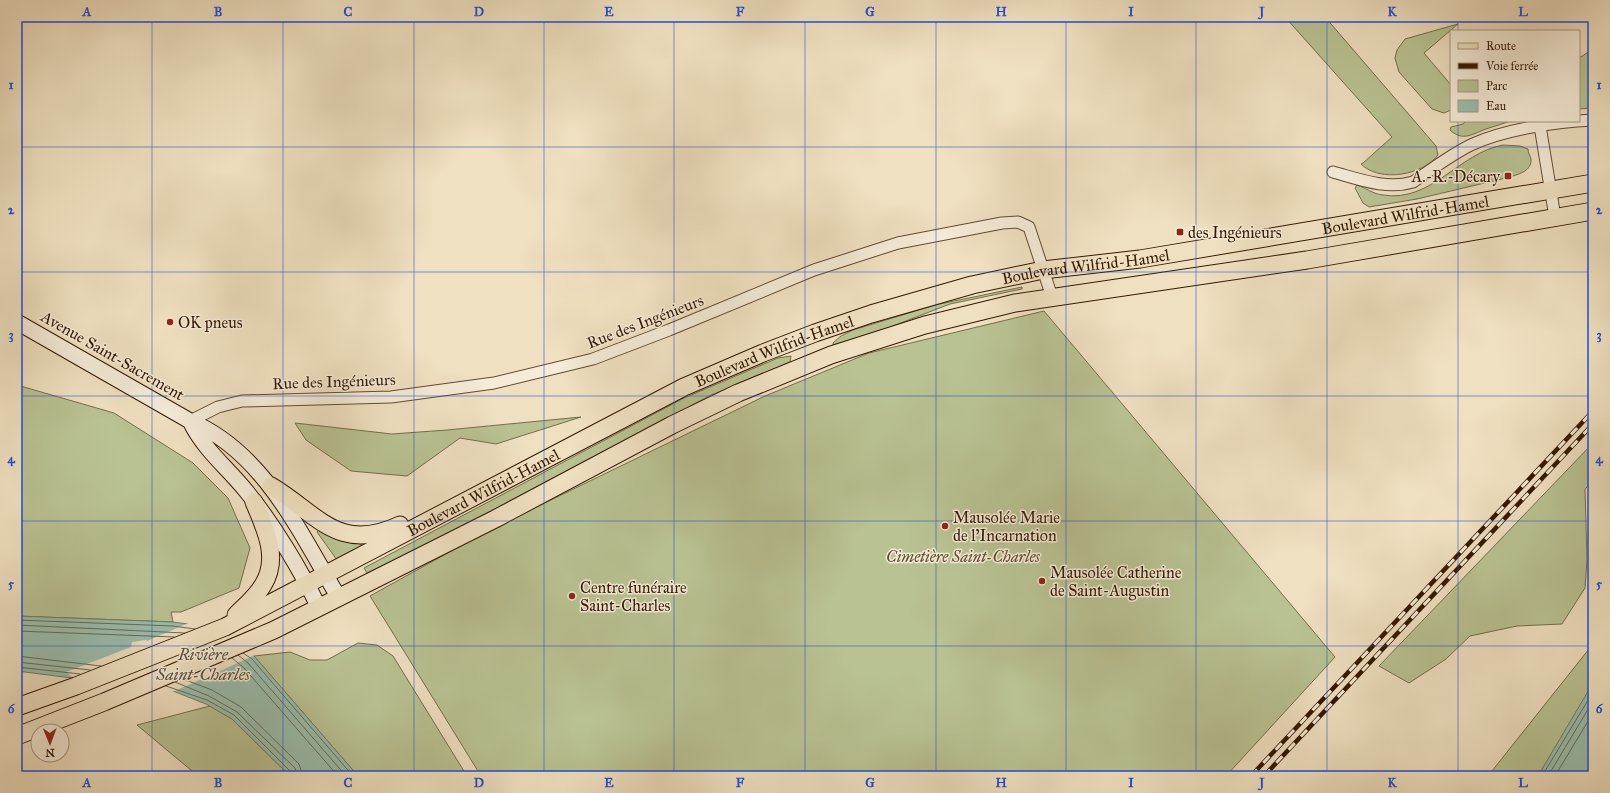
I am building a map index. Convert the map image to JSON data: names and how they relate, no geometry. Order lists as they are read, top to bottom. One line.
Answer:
{"streets":{"main road":["Boulevard Wilfrid-Hamel","Avenue Saint-Sacrement"],"street":["Rue des Ingénieurs"]},"crossings":[["Boulevard Wilfrid-Hamel","Rue des Ingénieurs"],["Boulevard Wilfrid-Hamel","Avenue Saint-Sacrement"],["Rue des Ingénieurs","Avenue Saint-Sacrement"]],"water":["Rivière Saint-Charles"],"parks":["Cimetière Saint-Charles"],"places":{"transit":["A.-R.-Décary","des Ingénieurs"],"other":["OK pneus","Mausolée Marie de l'Incarnation","Mausolée Catherine de Saint-Augustin","Centre funéraire Saint-Charles"]},"legend":["Route","Voie ferrée","Parc","Eau"],"north":"bottom","grid":{"columns":["A","B","C","D","E","F","G","H","I","J","K","L"],"rows":["1","2","3","4","5","6"]}}
